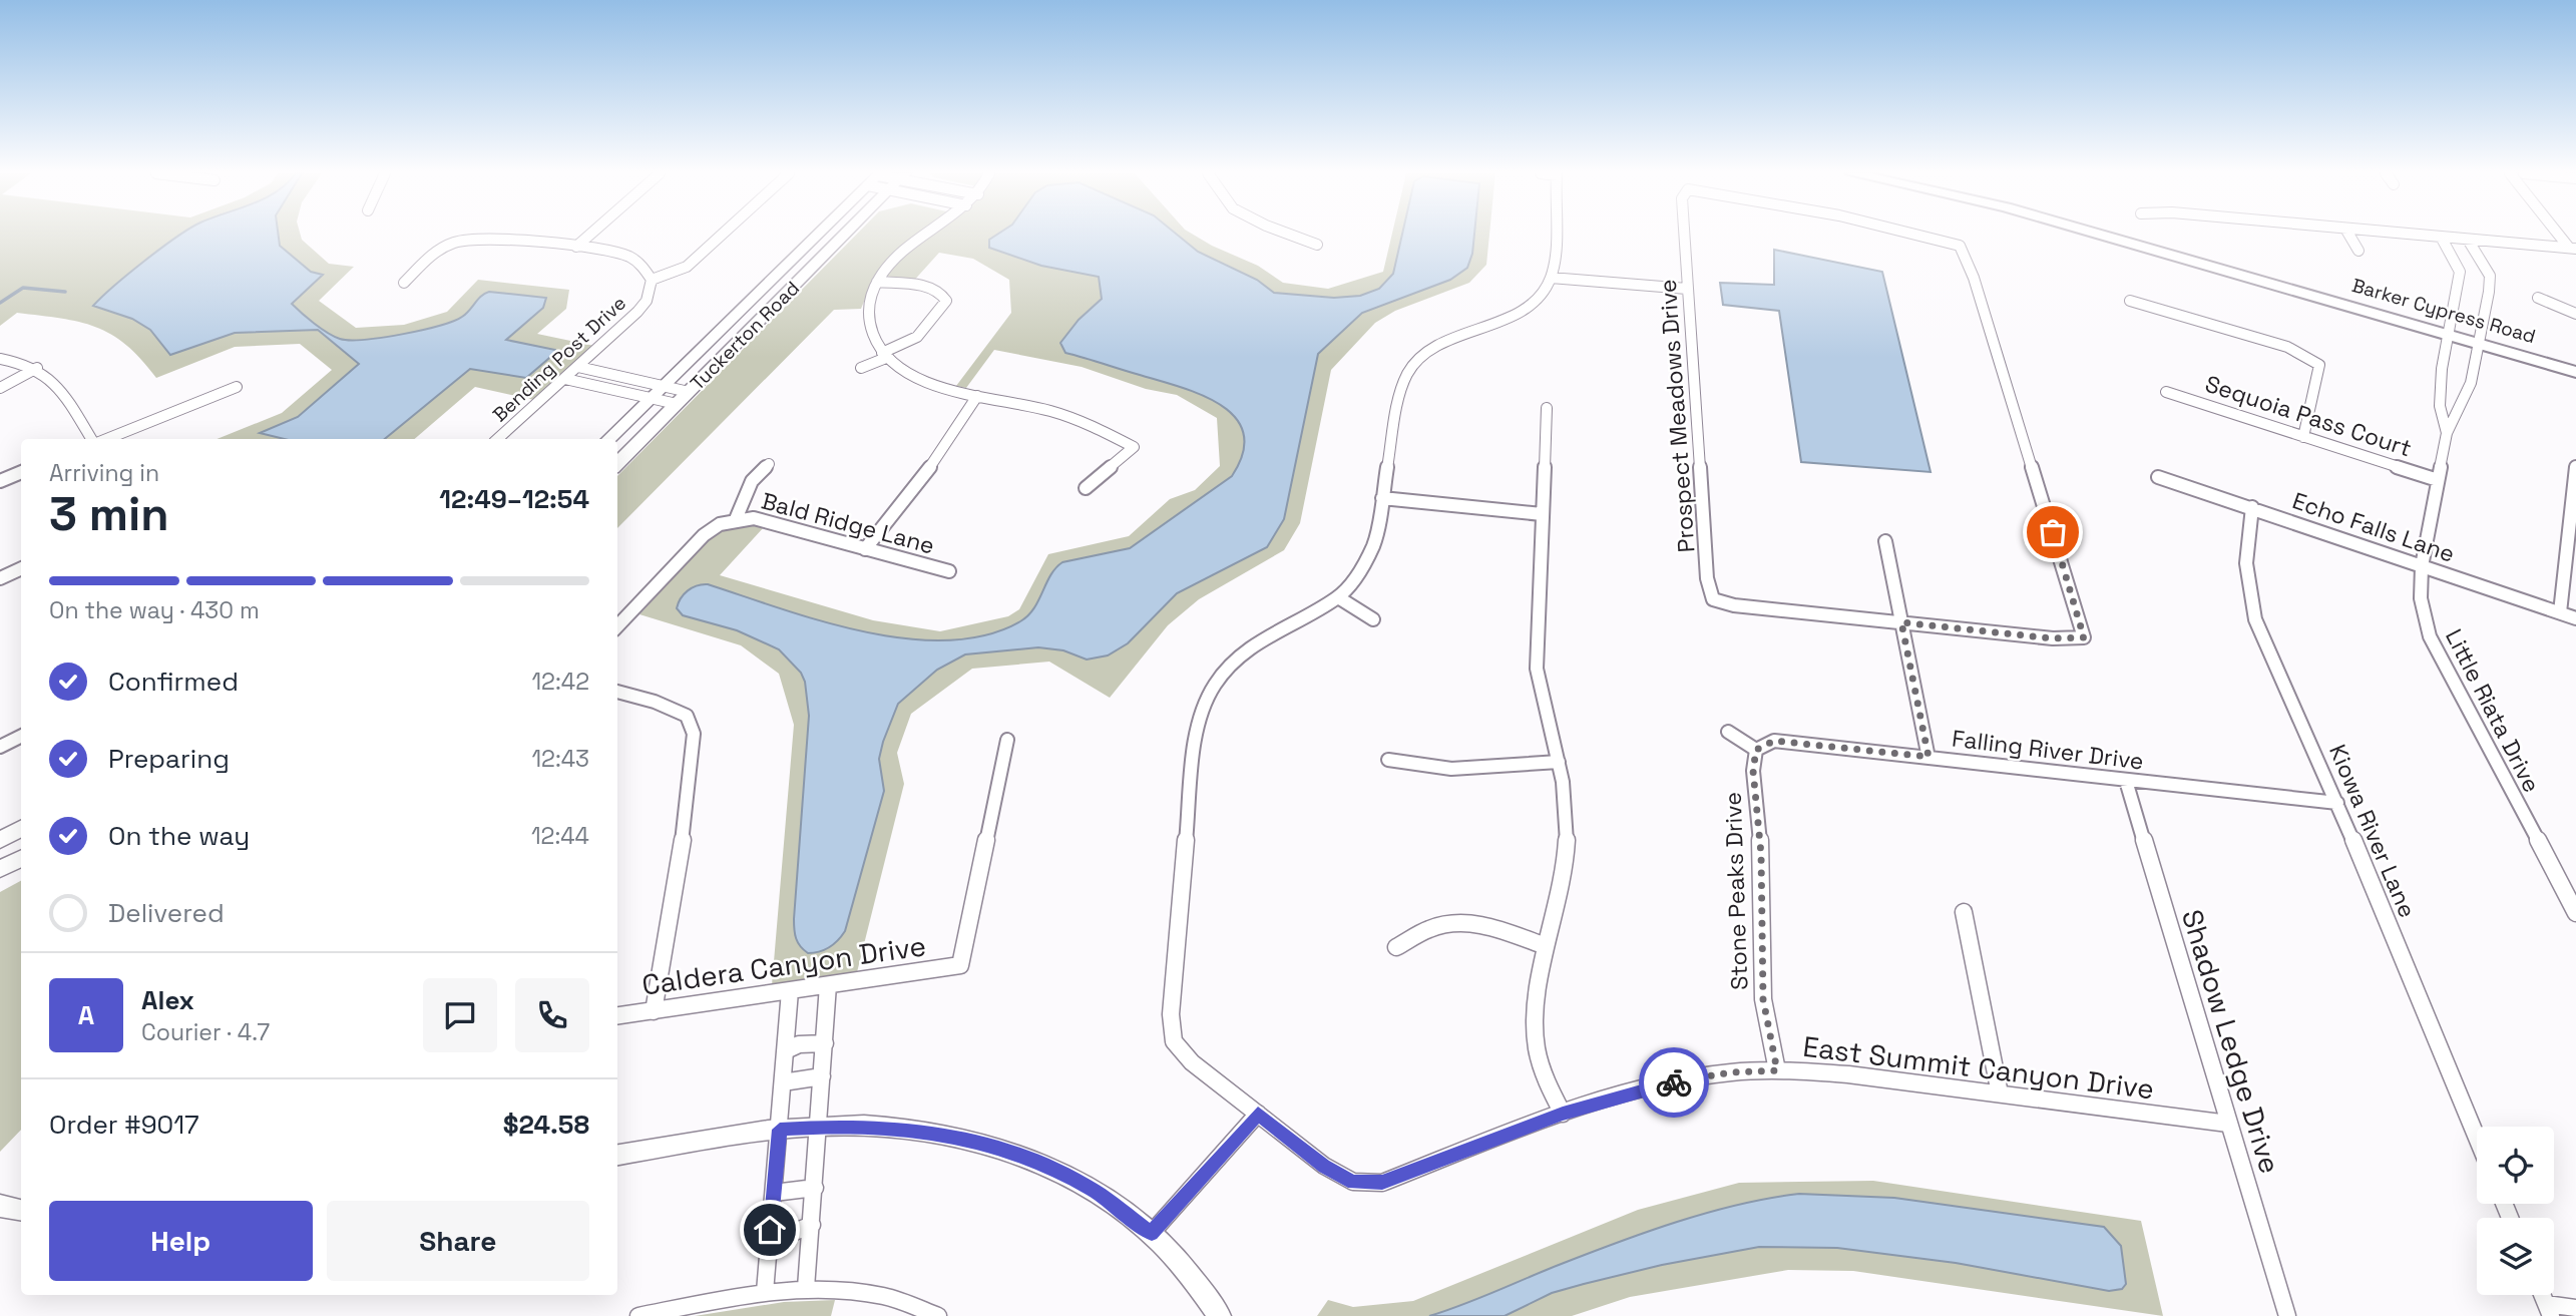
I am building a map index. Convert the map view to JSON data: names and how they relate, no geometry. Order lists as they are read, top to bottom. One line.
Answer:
{"streets":{"main road":["Barker Cypress Road","Tuckerton Road"],"street":["Bending Post Drive","Prospect Meadows Drive","Sequoia Pass Court","Bald Ridge Lane","Echo Falls Lane","Little Riata Drive","Falling River Drive","Kiowa River Lane","Stone Peaks Drive","Caldera Canyon Drive","Shadow Ledge Drive","East Summit Canyon Drive"]},"crossings":[["Barker Cypress Road","Little Riata Drive"],["Sequoia Pass Court","Little Riata Drive"],["Echo Falls Lane","Little Riata Drive"],["Echo Falls Lane","Kiowa River Lane"],["Falling River Drive","Kiowa River Lane"],["Falling River Drive","Stone Peaks Drive"],["Falling River Drive","Shadow Ledge Drive"],["Stone Peaks Drive","East Summit Canyon Drive"],["Shadow Ledge Drive","East Summit Canyon Drive"]],"page":{"heading":["3 min","Arriving in","12:49–12:54"],"panel":["Alex","Courier · 4.7","Order #9017","$24.58"],"bar":"On the way · 430 m","list":[["Confirmed","12:42"],["Preparing","12:43"],["On the way","12:44"],"Delivered"],"round":"A","buttons":["Help","Share"]}}
